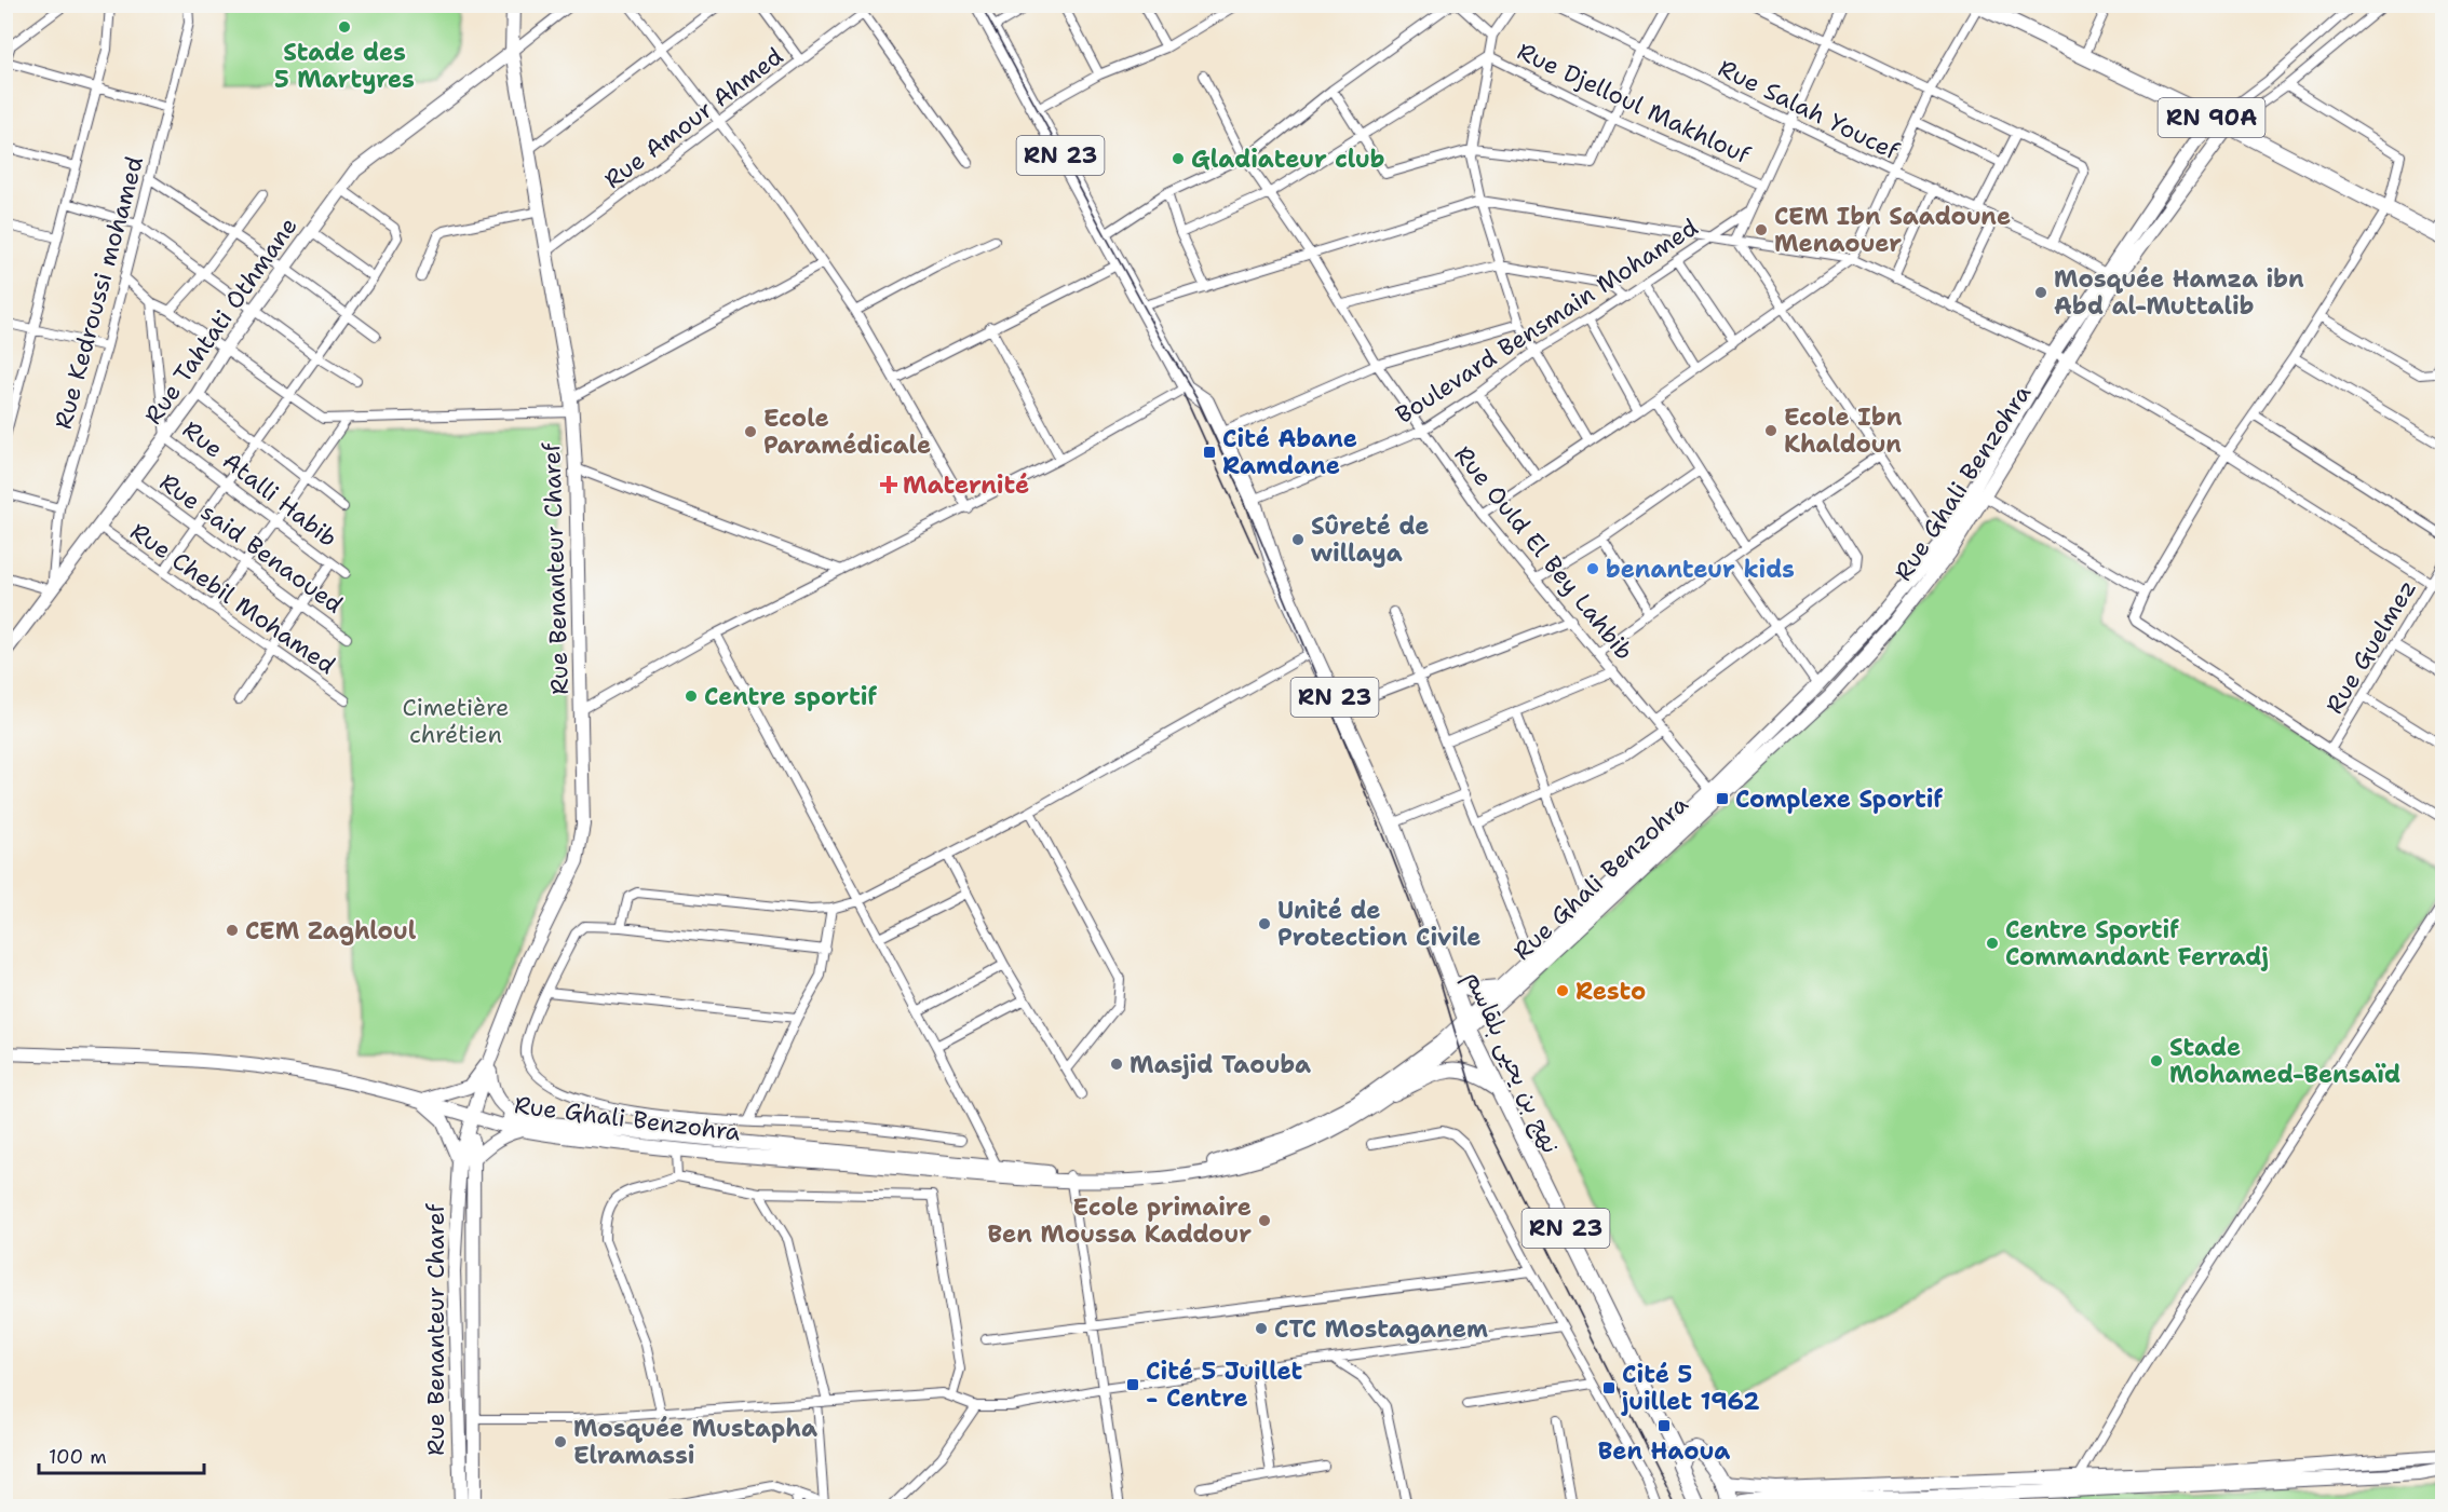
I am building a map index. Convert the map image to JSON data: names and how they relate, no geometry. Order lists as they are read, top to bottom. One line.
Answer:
{"streets":{"main road":["RN 90A","RN 23","Rue Tahtati Othmane","Rue Ghali Benzohra","Rue Benanteur Charef","نهج بن يحيى بلقاسم"],"street":["Rue Djelloul Makhlouf","Rue Salah Youcef","Rue Amour Ahmed","Rue Kedroussi mohamed","Boulevard Bensmain Mohamed","Rue Atalli Habib","Rue said Benaoued","Rue Ould El Bey Lahbib","Rue Chebil Mohamed","Rue Guelmez"]},"crossings":[["Rue Djelloul Makhlouf","Boulevard Bensmain Mohamed"],["Rue Salah Youcef","Boulevard Bensmain Mohamed"],["Rue Salah Youcef","Rue Ghali Benzohra"],["Rue Amour Ahmed","Rue Benanteur Charef"],["RN 90A","Rue Ghali Benzohra"],["RN 23","نهج بن يحيى بلقاسم"],["Rue Kedroussi mohamed","Rue Tahtati Othmane"],["Rue Tahtati Othmane","Rue Atalli Habib"],["Rue Tahtati Othmane","Rue said Benaoued"],["Rue Tahtati Othmane","Rue Benanteur Charef"],["Rue Tahtati Othmane","Rue Chebil Mohamed"],["Boulevard Bensmain Mohamed","Rue Ghali Benzohra"],["Boulevard Bensmain Mohamed","Rue Ould El Bey Lahbib"],["Boulevard Bensmain Mohamed","نهج بن يحيى بلقاسم"],["Rue Ghali Benzohra","Rue Ould El Bey Lahbib"],["Rue Ghali Benzohra","Rue Benanteur Charef"],["Rue Ghali Benzohra","نهج بن يحيى بلقاسم"]],"parks":["Cimetière chrétien"],"places":{"other":["Stade des 5 Martyres","Gladiateur club","CEM Ibn Saadoune Menaouer","Mosquée Hamza ibn Abd al-Muttalib","Ecole Ibn Khaldoun","Ecole Paramédicale","Sûreté de willaya","benanteur kids","Centre sportif","Unité de Protection Civile","CEM Zaghloul","Centre Sportif Commandant Ferradj","Resto","Stade Mohamed-Bensaïd","Masjid Taouba","Ecole primaire Ben Moussa Kaddour","CTC Mostaganem","Mosquée Mustapha Elramassi"],"transit":["Cité Abane Ramdane","Complexe Sportif","Cité 5 Juillet - Centre","Cité 5 juillet 1962","Ben Haoua"],"health":["Maternité"]},"scale_bar":"100 m"}
